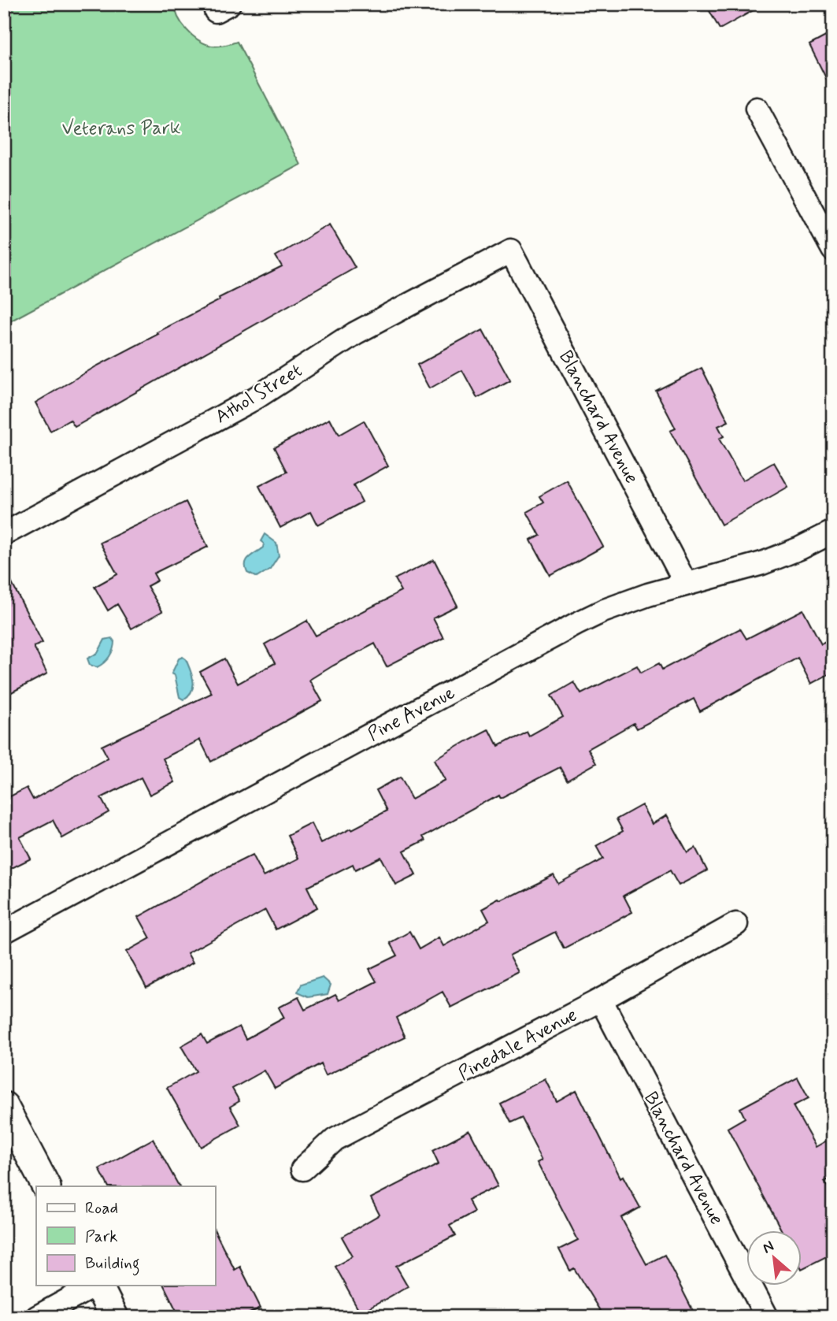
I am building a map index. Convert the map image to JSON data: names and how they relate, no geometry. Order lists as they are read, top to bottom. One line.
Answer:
{"streets":{"street":["Athol Street","Blanchard Avenue","Pine Avenue","Pinedale Avenue"]},"crossings":[["Athol Street","Blanchard Avenue"],["Blanchard Avenue","Pine Avenue"],["Blanchard Avenue","Pinedale Avenue"]],"parks":["Veterans Park"],"legend":["Road","Park","Building"],"north":"top left"}
